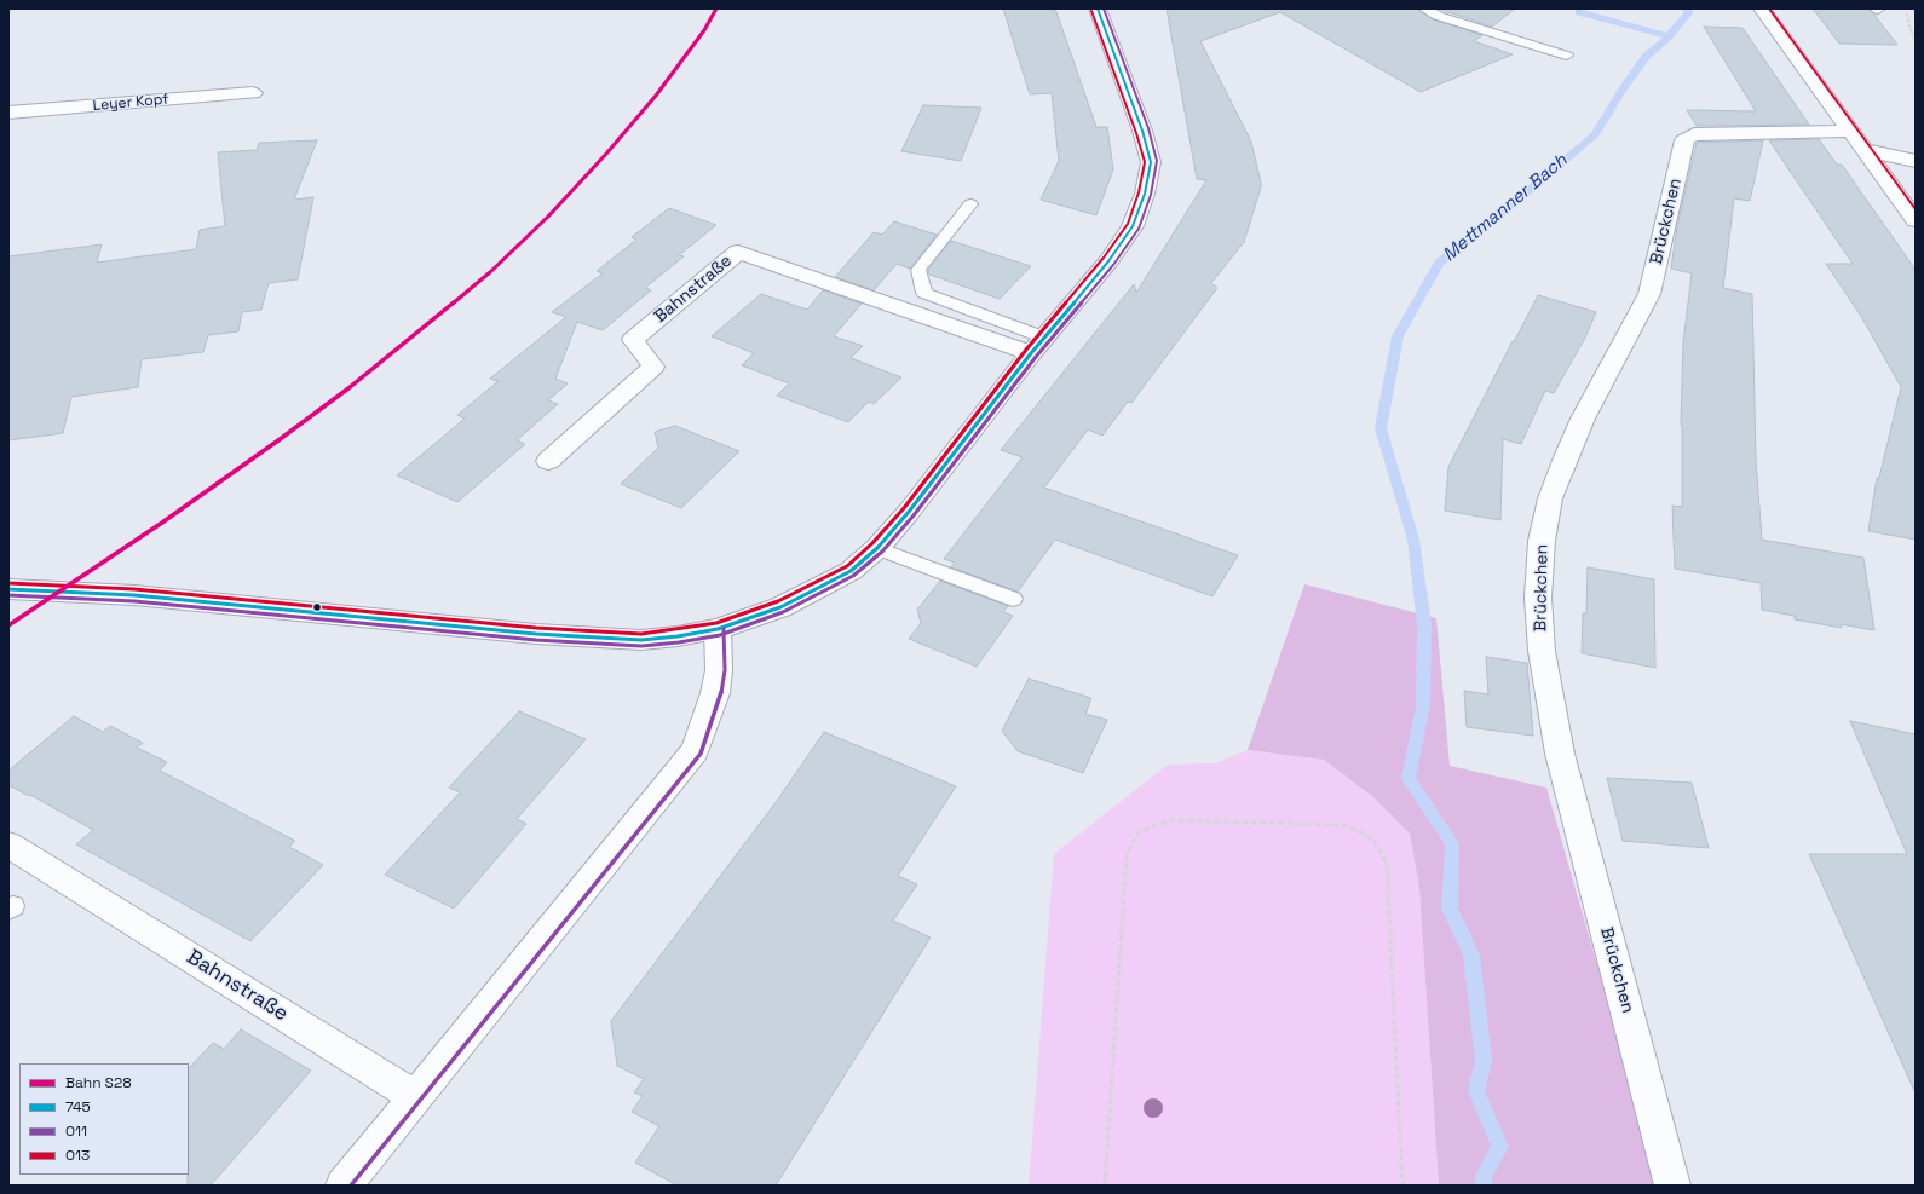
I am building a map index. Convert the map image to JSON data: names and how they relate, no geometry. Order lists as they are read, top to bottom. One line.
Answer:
{"streets":{"street":["Leyer Kopf","Brückchen","Bahnstraße"]},"water":["Mettmanner Bach"],"lines":["rail line S28","transit line 745","transit line O11","transit line O13"],"legend":["Bahn S28","745","O11","O13"]}
